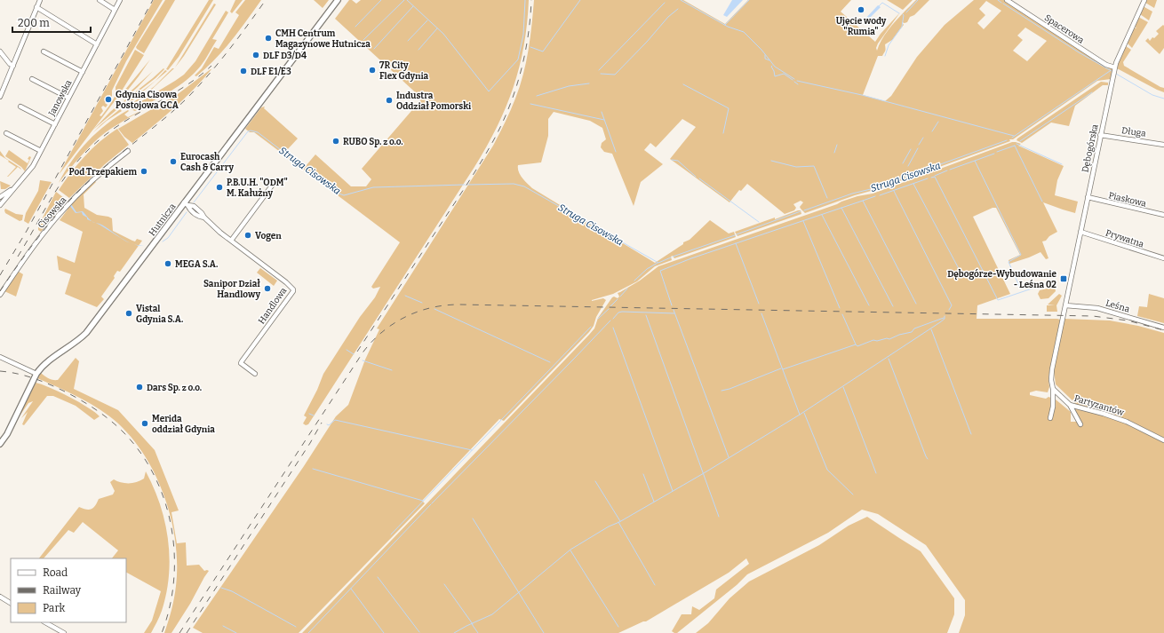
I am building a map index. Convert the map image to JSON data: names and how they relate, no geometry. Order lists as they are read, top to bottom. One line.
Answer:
{"streets":{"main road":["Hutnicza"],"street":["Spacerowa","Janowska","Długa","Dębogórska","Piaskowa","Cisowska","Prywatna","Handlowa","Leśna","Partyzantów"]},"crossings":[["Spacerowa","Dębogórska"],["Długa","Dębogórska"],["Dębogórska","Piaskowa"],["Dębogórska","Prywatna"],["Dębogórska","Leśna"],["Hutnicza","Handlowa"]],"water":["Struga Cisowska"],"places":{"other":["Ujęcie wody \"Rumia\"","CMH Centrum Magazynowe Hutnicza","DLF D3/D4","7R City Flex Gdynia","DLF E1/E3","Gdynia Cisowa Postojowa GCA","Industra Oddział Pomorski","RUBO Sp. z o.o.","Eurocash Cash & Carry","Pod Trzepakiem","P.B.U.H. \"ODM\" M. Kałużny","Vogen","MEGA S.A.","Sanipor Dział Handlowy","Vistal Gdynia S.A.","Dars Sp. z o.o.","Merida oddział Gdynia"],"transit":["Dębogórze-Wybudowanie - Leśna 02"]},"legend":["Road","Railway","Park"],"scale_bar":"200 m"}
